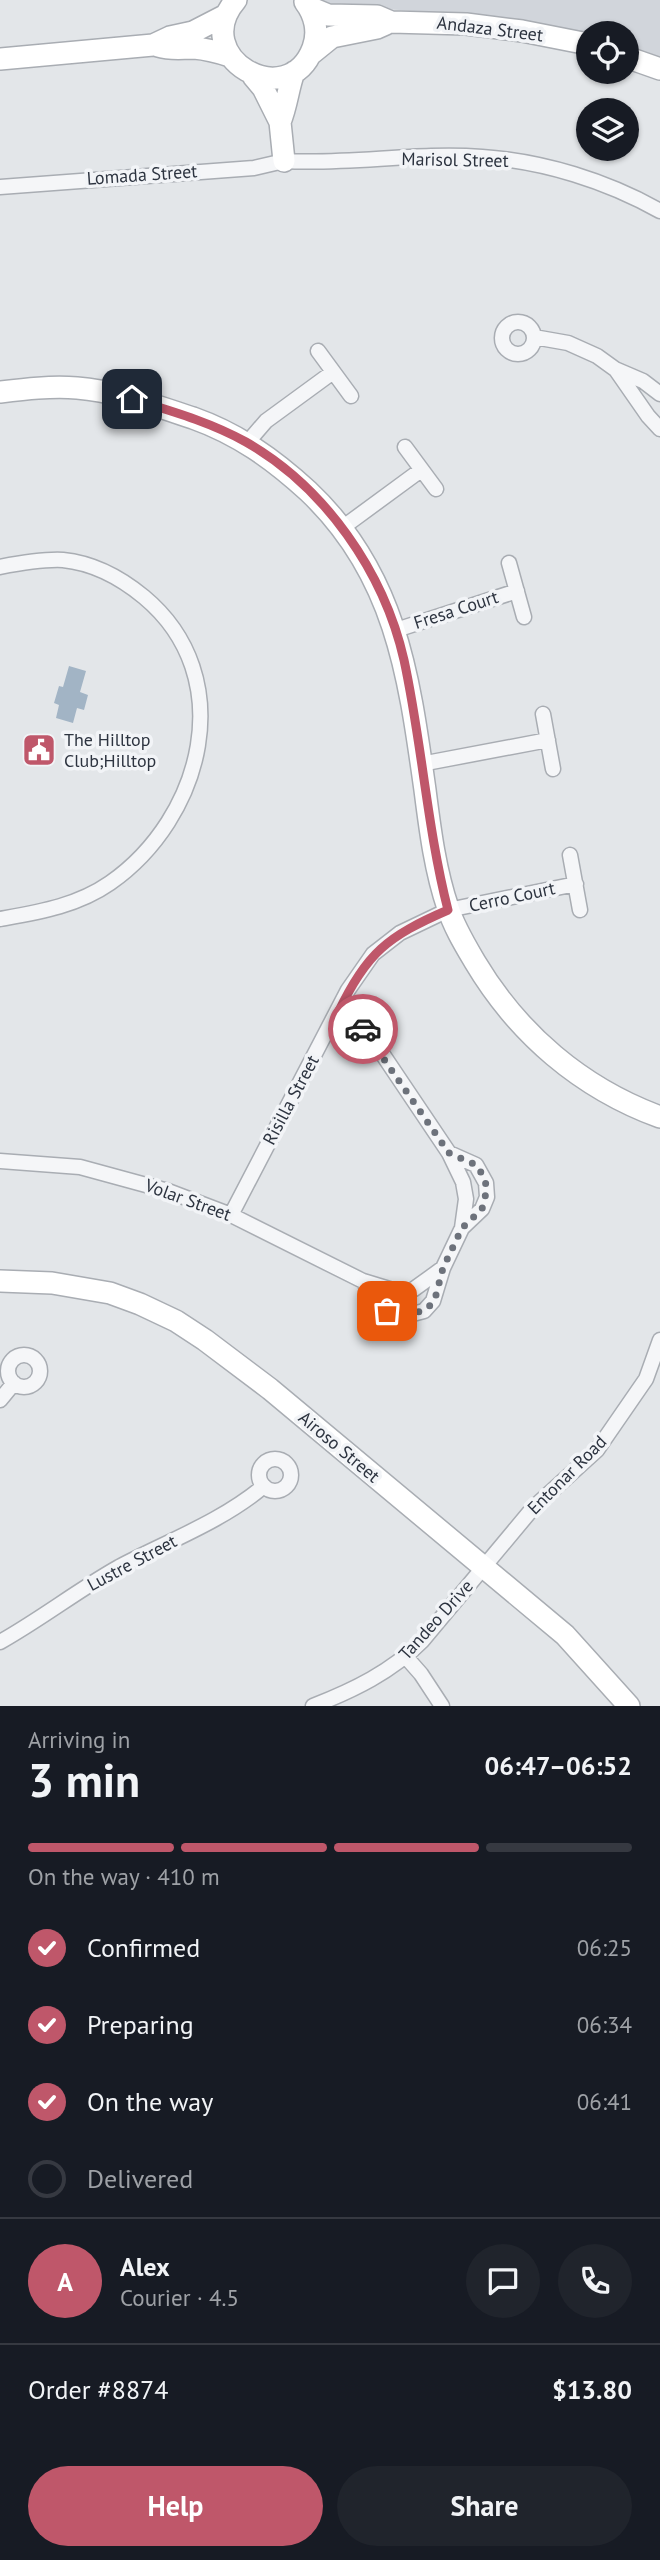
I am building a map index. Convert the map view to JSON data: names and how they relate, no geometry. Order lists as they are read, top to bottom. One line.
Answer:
{"streets":{"street":["Andaza Street","Marisol Street","Lomada Street","Fresa Court","Cerro Court","Risilla Street","Volar Street","Airoso Street","Entonar Road","Lustre Street","Tandeo Drive"]},"crossings":[["Marisol Street","Lomada Street"],["Cerro Court","Risilla Street"],["Risilla Street","Volar Street"],["Airoso Street","Entonar Road"],["Airoso Street","Tandeo Drive"],["Entonar Road","Tandeo Drive"]],"places":{"public building":["The Hilltop Club;Hilltop"]},"page":{"heading":["3 min","Arriving in","06:47–06:52"],"panel":["Alex","Courier · 4.5","Order #8874","$13.80"],"bar":"On the way · 410 m","list":[["Confirmed","06:25"],["Preparing","06:34"],["On the way","06:41"],"Delivered"],"round":"A","buttons":["Help","Share"]}}
